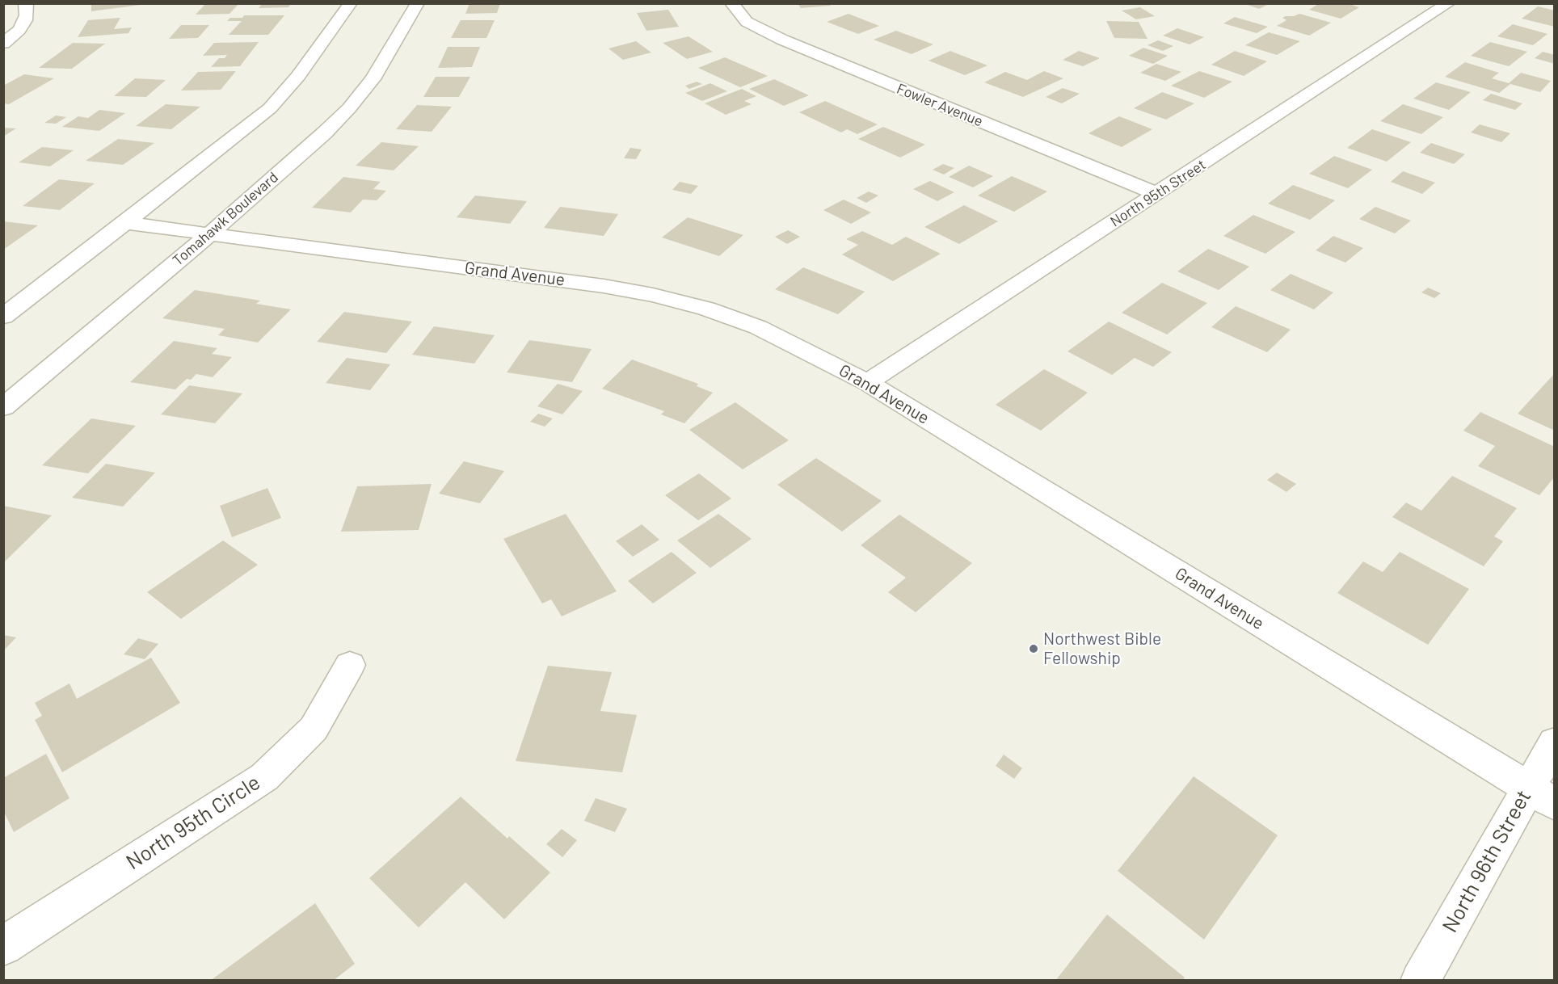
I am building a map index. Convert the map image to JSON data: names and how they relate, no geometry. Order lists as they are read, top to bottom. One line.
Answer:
{"streets":{"street":["Fowler Avenue","North 95th Street","Tomahawk Boulevard","Grand Avenue","North 95th Circle","North 96th Street"]},"crossings":[["Fowler Avenue","North 95th Street"],["North 95th Street","Grand Avenue"],["Tomahawk Boulevard","Grand Avenue"],["Grand Avenue","North 96th Street"]],"places":["Northwest Bible Fellowship"]}
